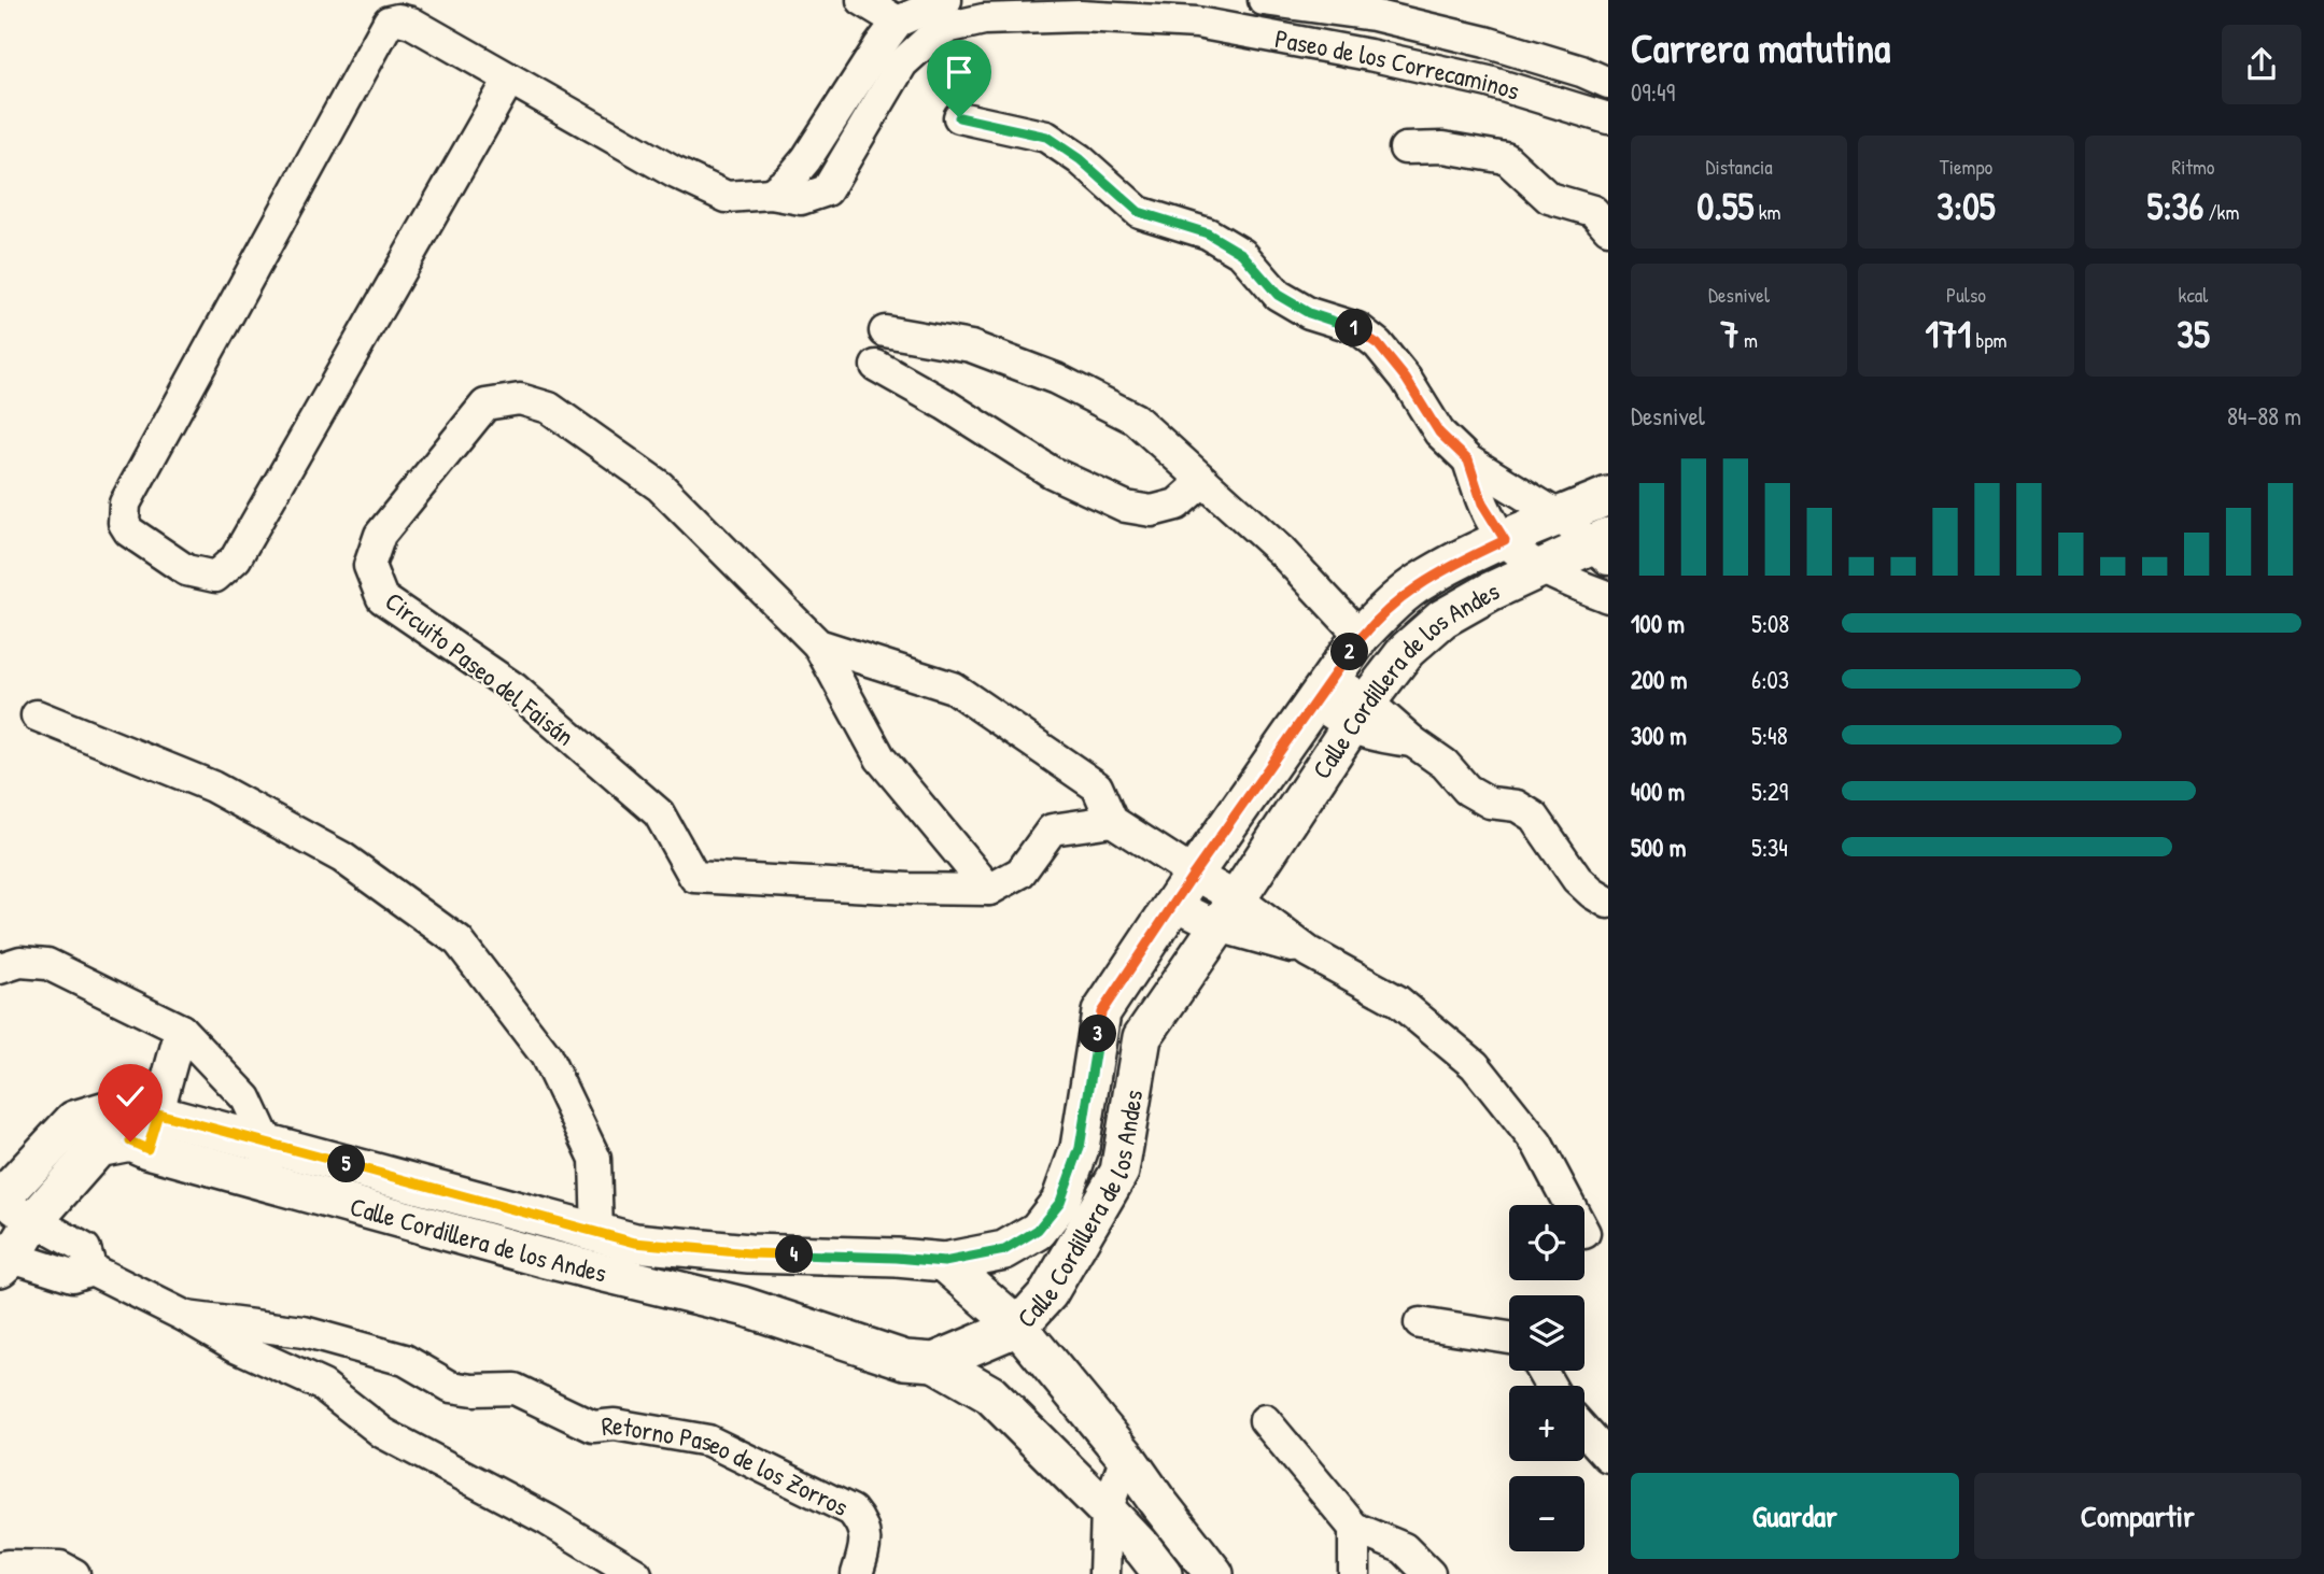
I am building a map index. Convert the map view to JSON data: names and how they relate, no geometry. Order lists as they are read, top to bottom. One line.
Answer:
{"streets":{"street":["Paseo de los Correcaminos","Circuito Paseo del Faisán","Calle Cordillera de los Andes","Retorno Paseo de los Zorros"]},"crossings":[["Calle Cordillera de los Andes","Retorno Paseo de los Zorros"]],"page":{"heading":["Carrera matutina","09:49"],"stats":[["Distancia","0.55 km"],["Tiempo","3:05"],["Ritmo","5:36 /km"],["Desnivel","7 m"],["Pulso","171 bpm"],["kcal","35"]],"pins":["1","2","3","5","4"],"chart":["Desnivel","84–88 m"],"list":[{"name":"100 m","note":"5:08"},{"name":"200 m","note":"6:03"},{"name":"300 m","note":"5:48"},{"name":"400 m","note":"5:29"},{"name":"500 m","note":"5:34"}],"map_buttons":["+","−"],"buttons":["Guardar","Compartir"]}}
